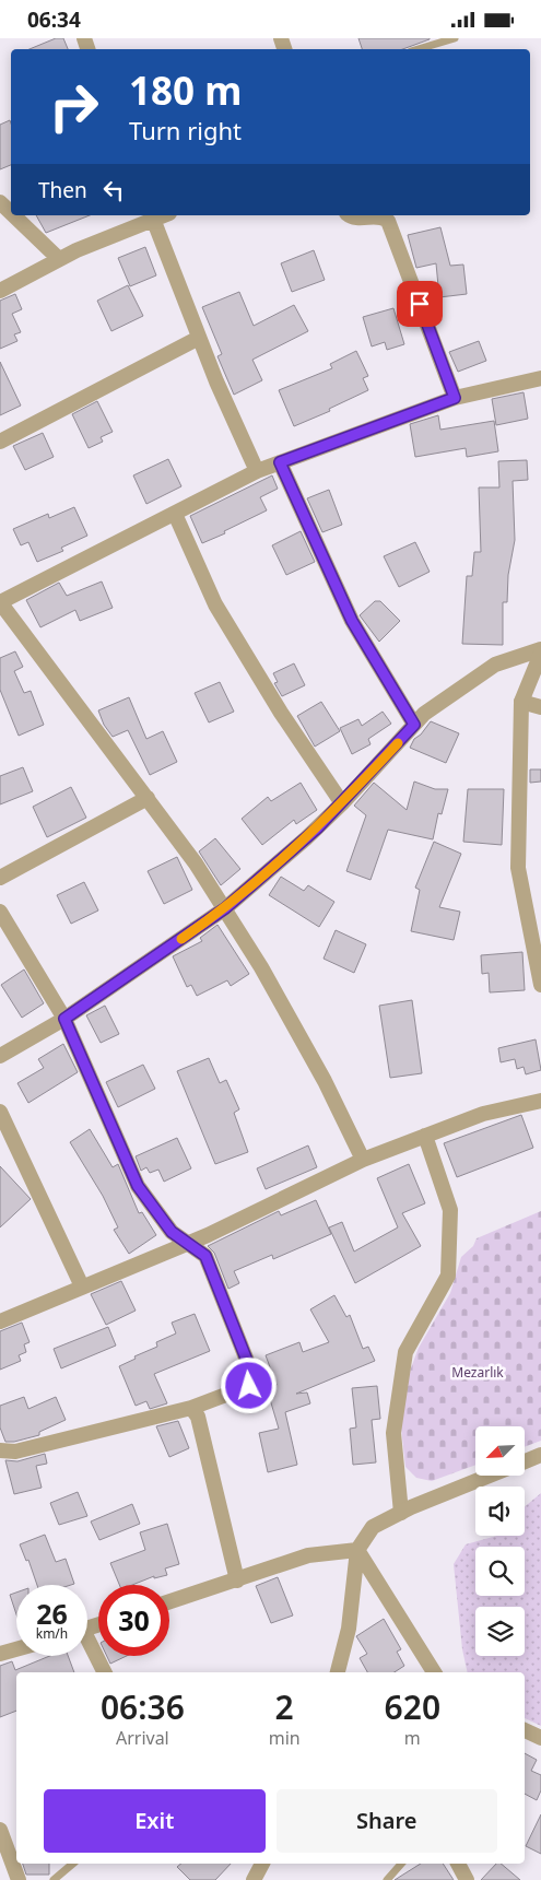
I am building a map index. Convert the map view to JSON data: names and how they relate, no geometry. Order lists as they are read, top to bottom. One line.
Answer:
{"parks":["Mezarlık"],"north":"bottom left","page":{"status":"06:34","turn":["180 m","Turn right"],"then":"Then","speed":"26 km/h","limit":"30","eta":["06:36","Arrival","2","min","620","m"],"buttons":["Exit","Share"]}}
